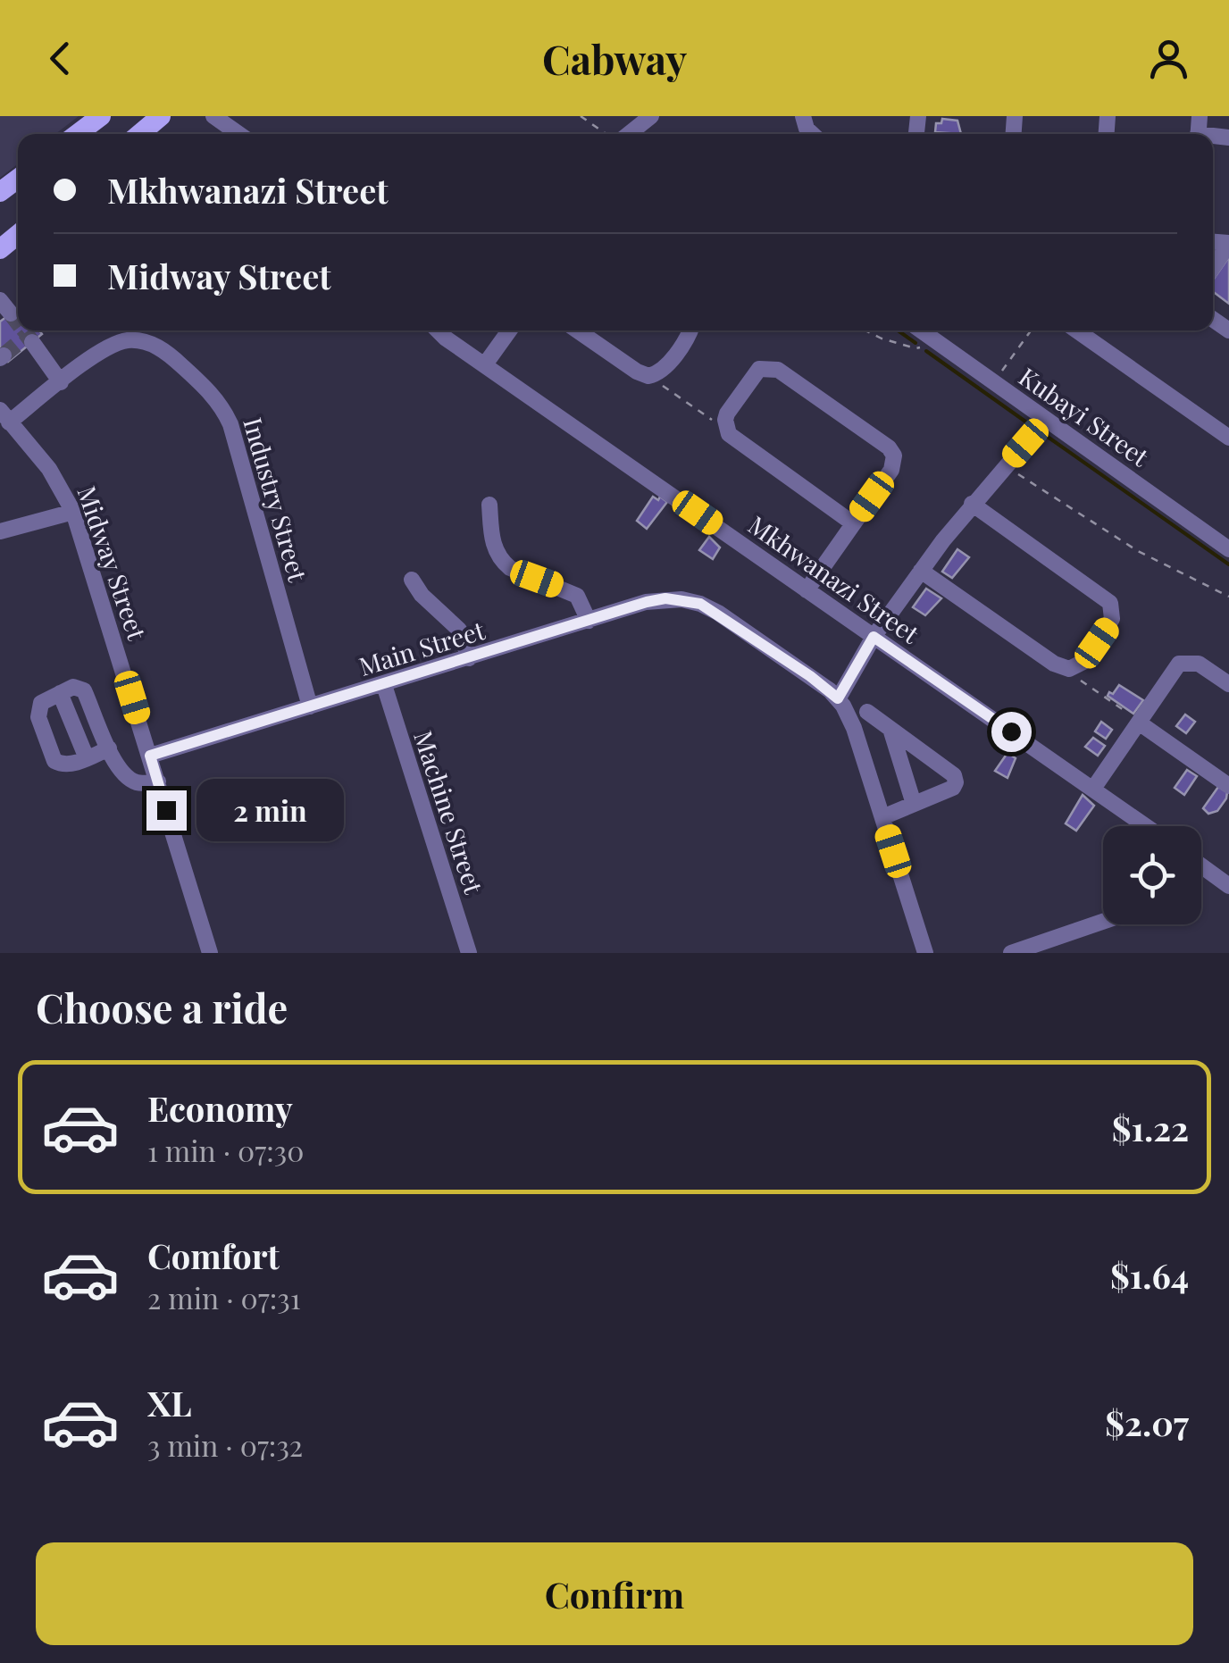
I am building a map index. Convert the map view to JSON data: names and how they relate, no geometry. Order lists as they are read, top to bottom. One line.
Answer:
{"streets":{"street":["Kubayi Street","Industry Street","Midway Street","Mkhwanazi Street","Main Street","Machine Street"]},"crossings":[["Industry Street","Midway Street"],["Industry Street","Main Street"],["Midway Street","Main Street"],["Main Street","Machine Street"]],"page":{"header":"Cabway","banner":["Mkhwanazi Street","Midway Street"],"bubble":"2 min","heading":"Choose a ride","list":[{"name":"Economy","note":"1 min · 07:30","value":"$1.22"},{"name":"Comfort","note":"2 min · 07:31","value":"$1.64"},{"name":"XL","note":"3 min · 07:32","value":"$2.07"}],"buttons":"Confirm"}}
